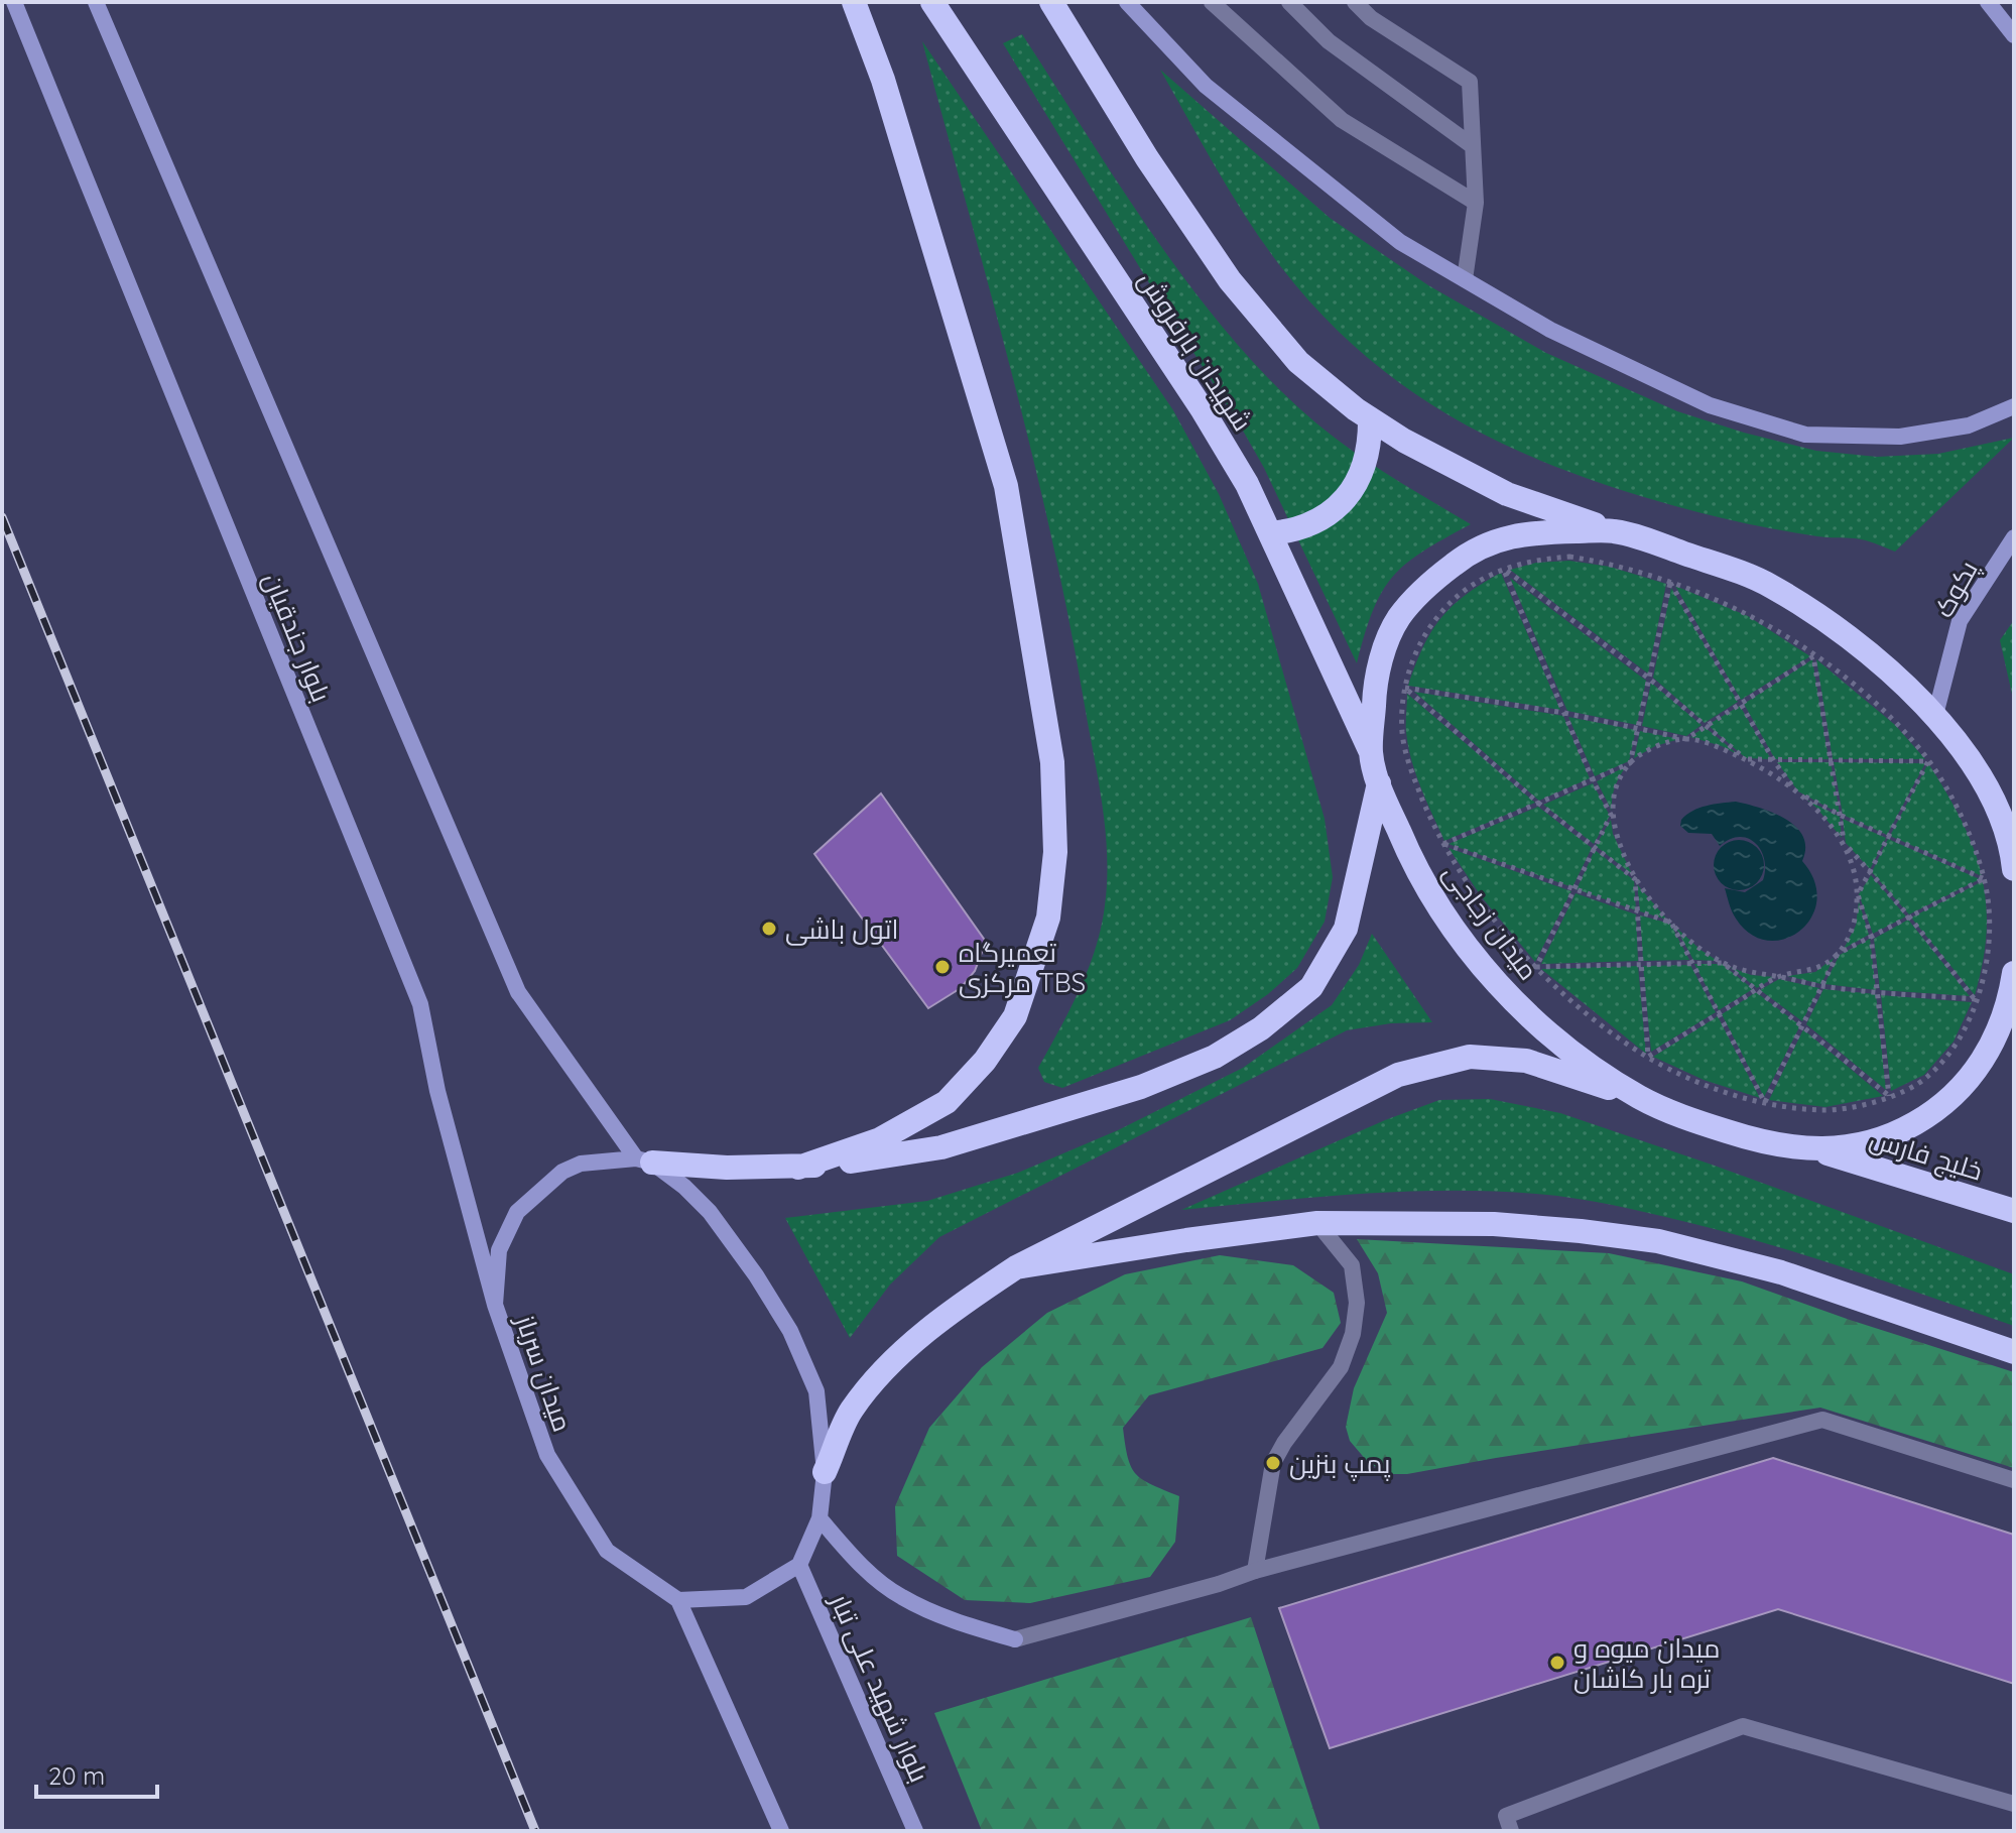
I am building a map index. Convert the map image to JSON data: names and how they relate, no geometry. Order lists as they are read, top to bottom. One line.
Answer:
{"streets":{"highway":["شهیدان بارفروش","میدان زجاجی","خلیج فارس"],"main road":["پکوک","بلوار جندقیان","میدان سرباز","بلوار شهید علی تبار"]},"crossings":[["شهیدان بارفروش","میدان زجاجی"],["پکوک","میدان زجاجی"],["بلوار جندقیان","میدان سرباز"],["میدان زجاجی","خلیج فارس"]],"places":["اتول باشی","تعمیرگاه مرکزی TBS","پمپ بنزین","میدان میوه و تره بار کاشان"],"scale_bar":"20 m"}
